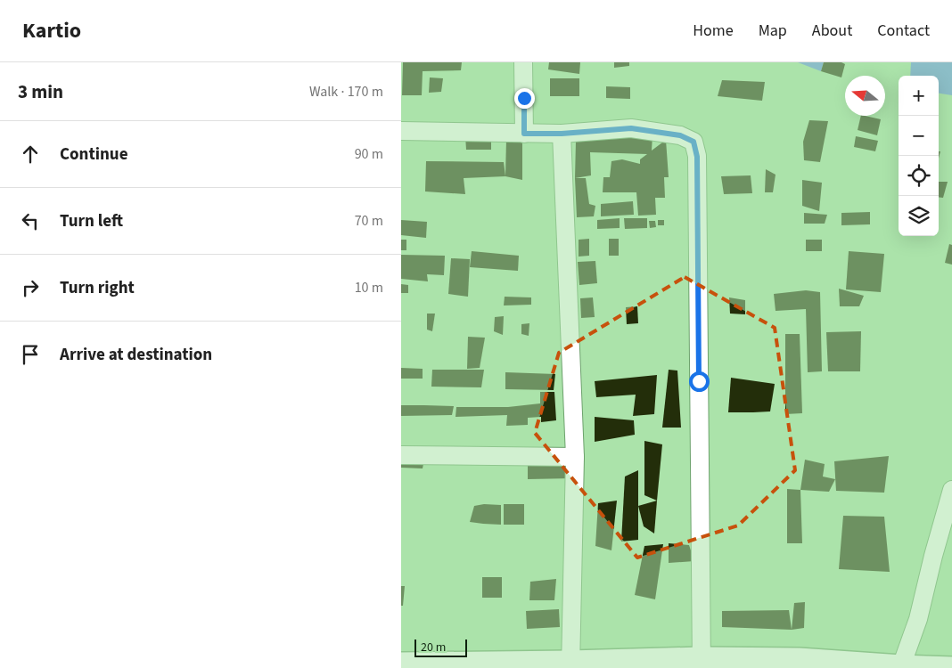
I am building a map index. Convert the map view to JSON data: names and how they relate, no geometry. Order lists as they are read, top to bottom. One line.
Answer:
{"scale_bar":"20 m","north":"left","page":{"header":"Kartio","nav":["Home","Map","About","Contact"],"heading":["3 min","Walk · 170 m"],"map_buttons":["+","−"],"list":[["Continue","90 m"],["Turn left","70 m"],["Turn right","10 m"],"Arrive at destination"],"scale":"20 m"}}
